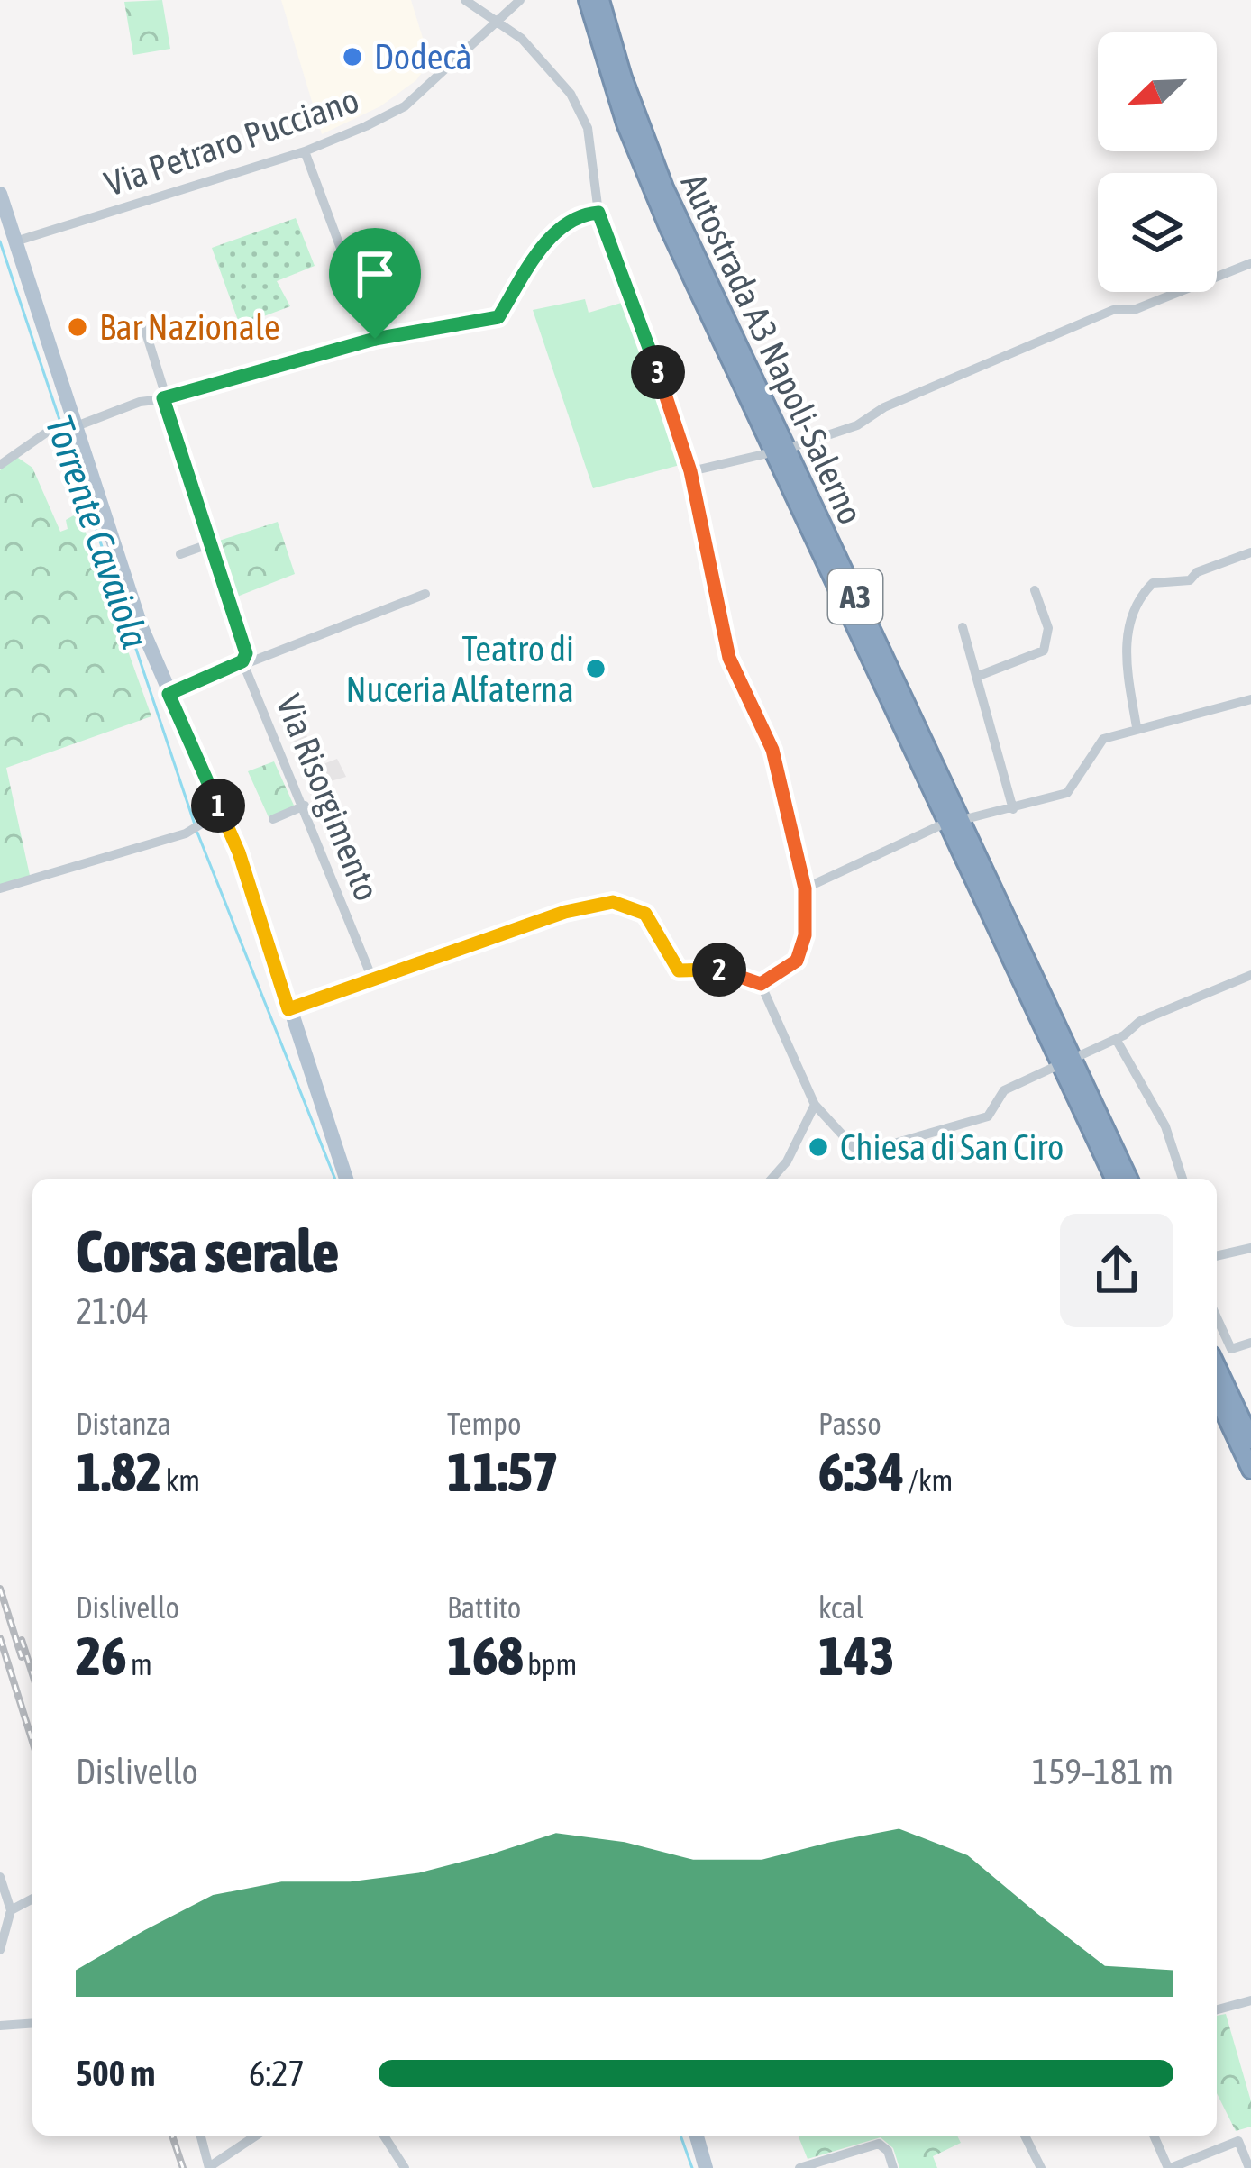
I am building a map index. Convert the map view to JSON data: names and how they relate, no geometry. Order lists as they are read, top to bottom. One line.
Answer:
{"streets":{"highway":["Autostrada A3 Napoli-Salerno","A3"],"street":["Via Petraro Pucciano","Via Risorgimento"]},"water":["Torrente Cavaiola"],"places":["Dodecà","Bar Nazionale","Teatro di Nuceria Alfaterna","Chiesa di San Ciro"],"north":"bottom left","page":{"pins":["3","1","2"],"heading":["Corsa serale","21:04"],"stats":[["Distanza","1.82 km"],["Tempo","11:57"],["Passo","6:34 /km"],["Dislivello","26 m"],["Battito","168 bpm"],["kcal","143"]],"chart":["Dislivello","159–181 m"],"list":[{"name":"500 m","note":"6:27"}]}}
